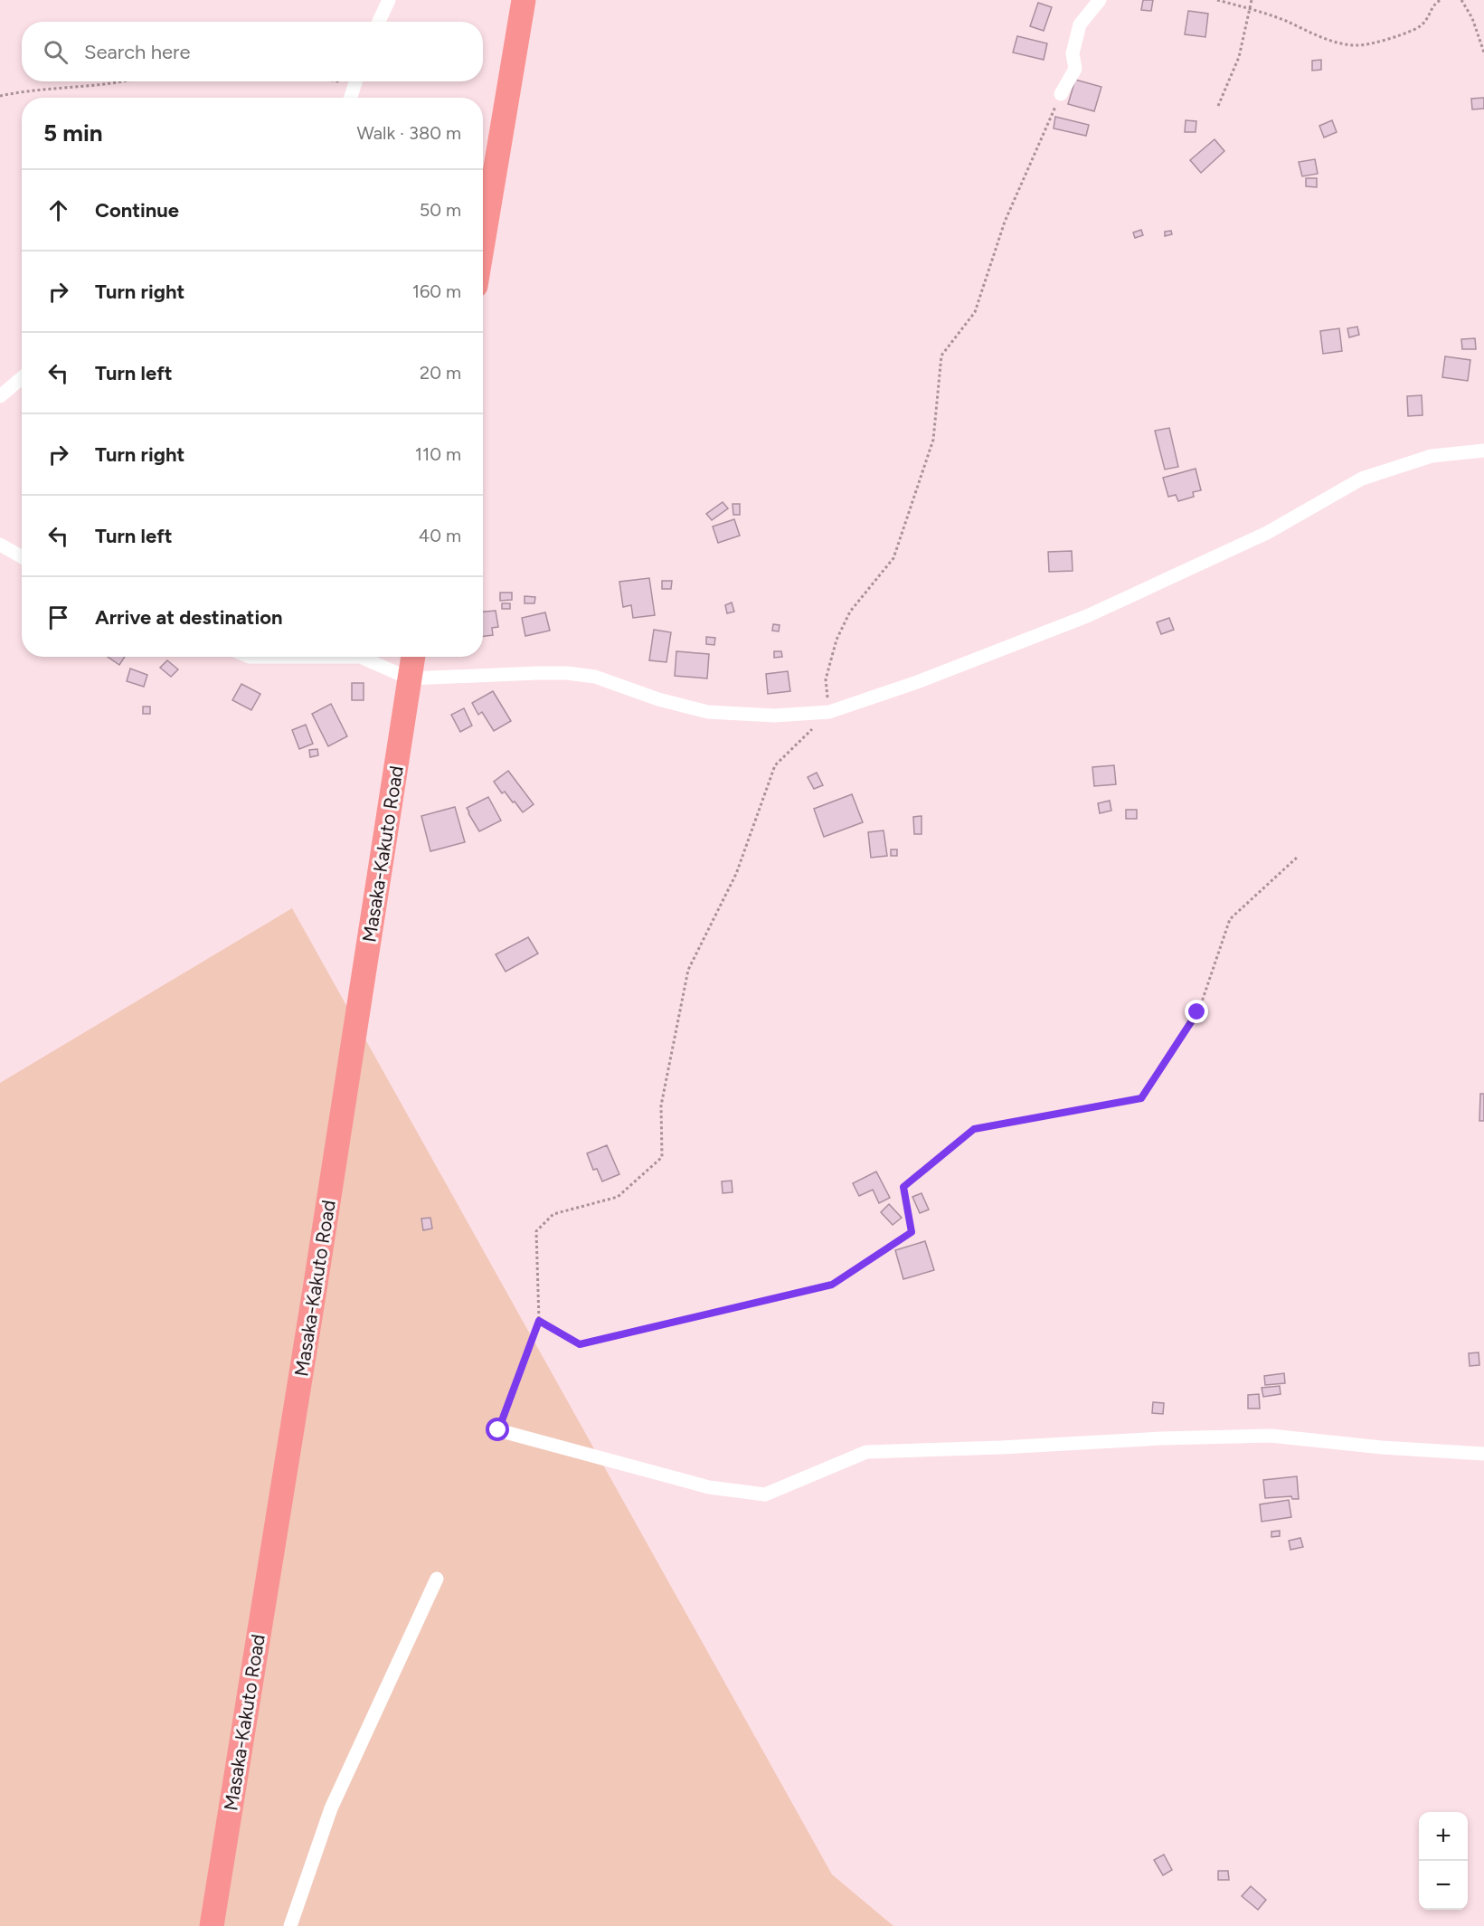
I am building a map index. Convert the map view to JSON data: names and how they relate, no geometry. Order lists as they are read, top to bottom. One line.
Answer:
{"streets":{"highway":["Masaka-Kakuto Road"]},"page":{"search":"Search here","heading":["5 min","Walk · 380 m"],"list":[["Continue","50 m"],["Turn right","160 m"],["Turn left","20 m"],["Turn right","110 m"],["Turn left","40 m"],"Arrive at destination"],"map_buttons":["+","−"]}}
